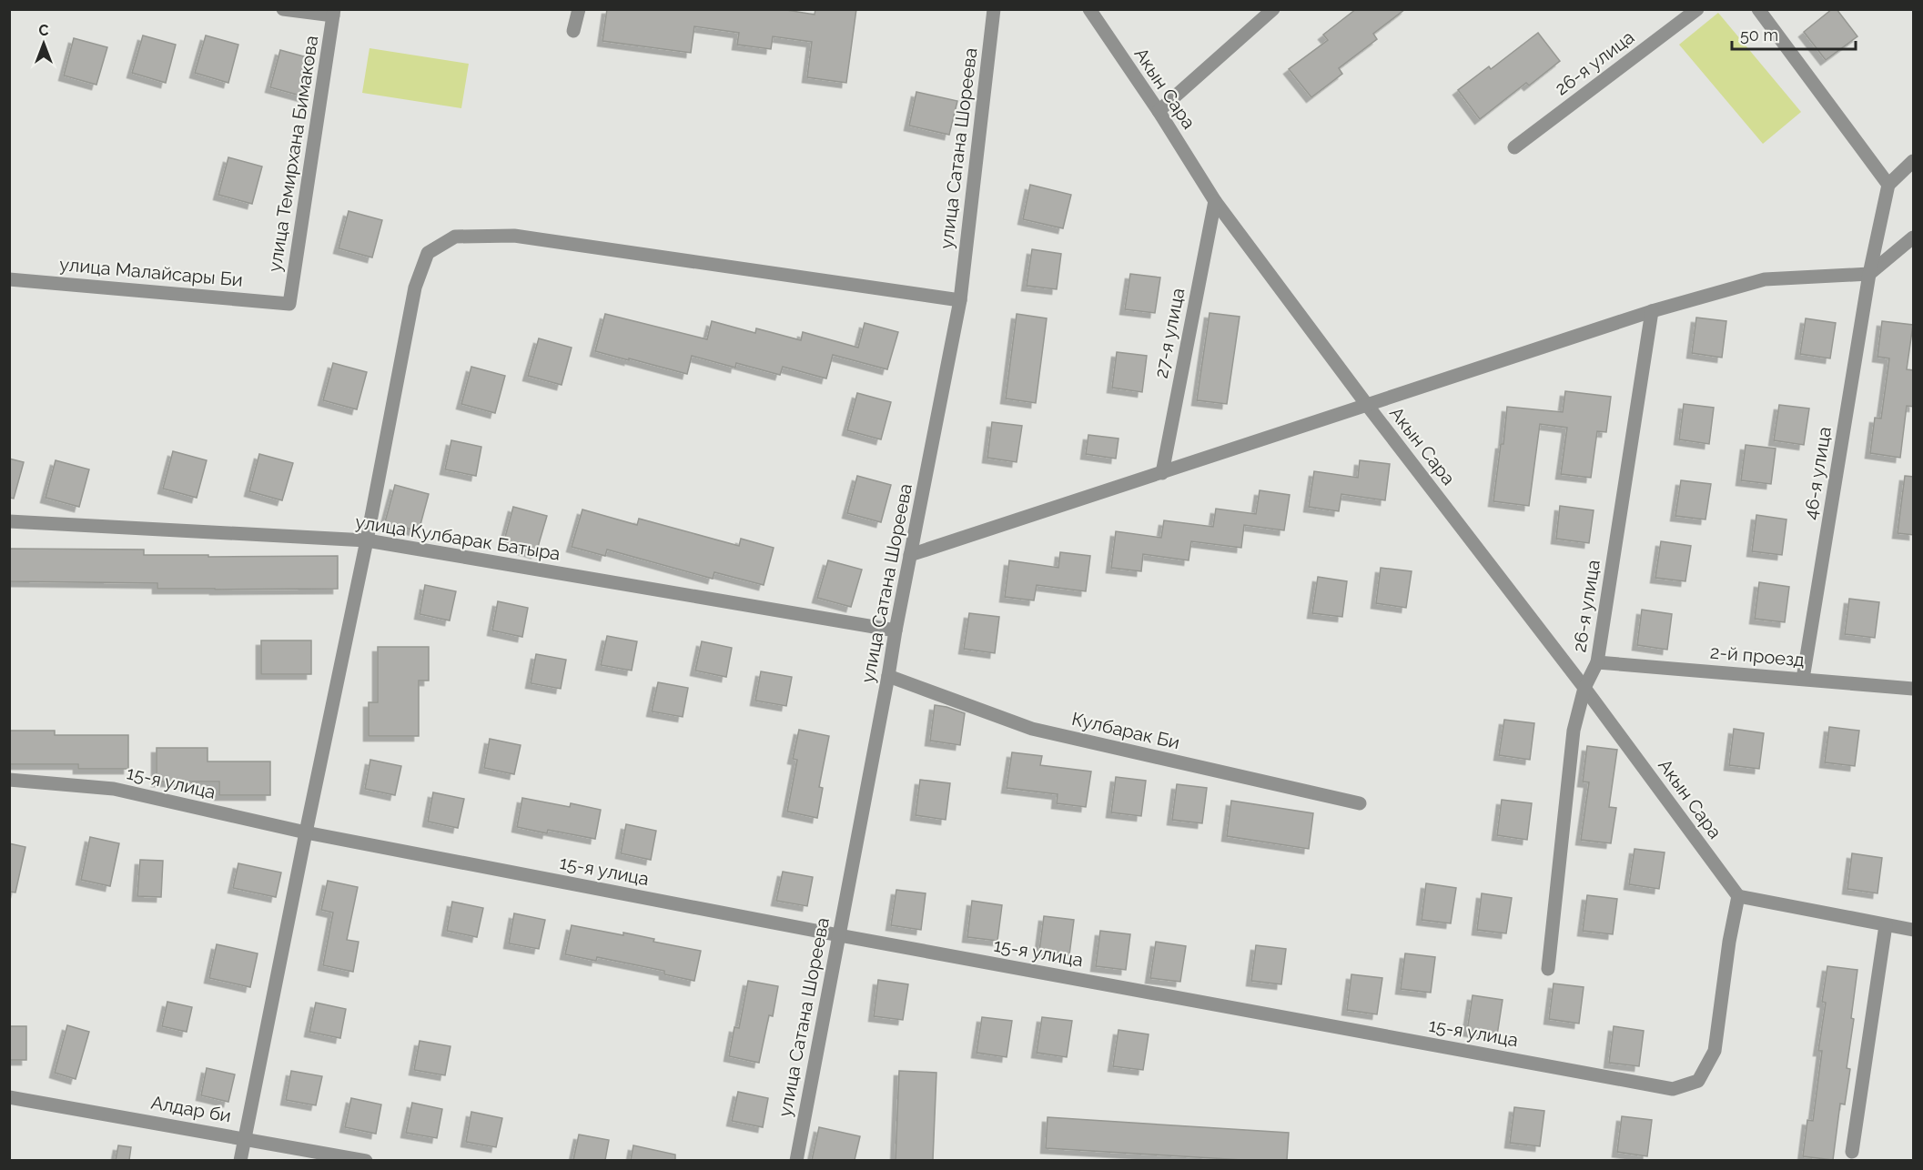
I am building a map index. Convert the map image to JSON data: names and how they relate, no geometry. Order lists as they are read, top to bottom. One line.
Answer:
{"streets":{"street":["26-я улица","Акын Сара","улица Сатана Шореева","улица Темирхана Бимакова","улица Малайcары Би","27-я улица","46-я улица","улица Кулбарак Батыра","2-й проезд","Кулбарак Би","15-я улица","Алдар би"]},"crossings":[["26-я улица","Акын Сара"],["26-я улица","2-й проезд"],["Акын Сара","27-я улица"],["Акын Сара","15-я улица"],["улица Сатана Шореева","улица Кулбарак Батыра"],["улица Сатана Шореева","Кулбарак Би"],["улица Сатана Шореева","15-я улица"],["улица Темирхана Бимакова","улица Малайcары Би"],["46-я улица","2-й проезд"]],"scale_bar":"50 m","north":"top"}
